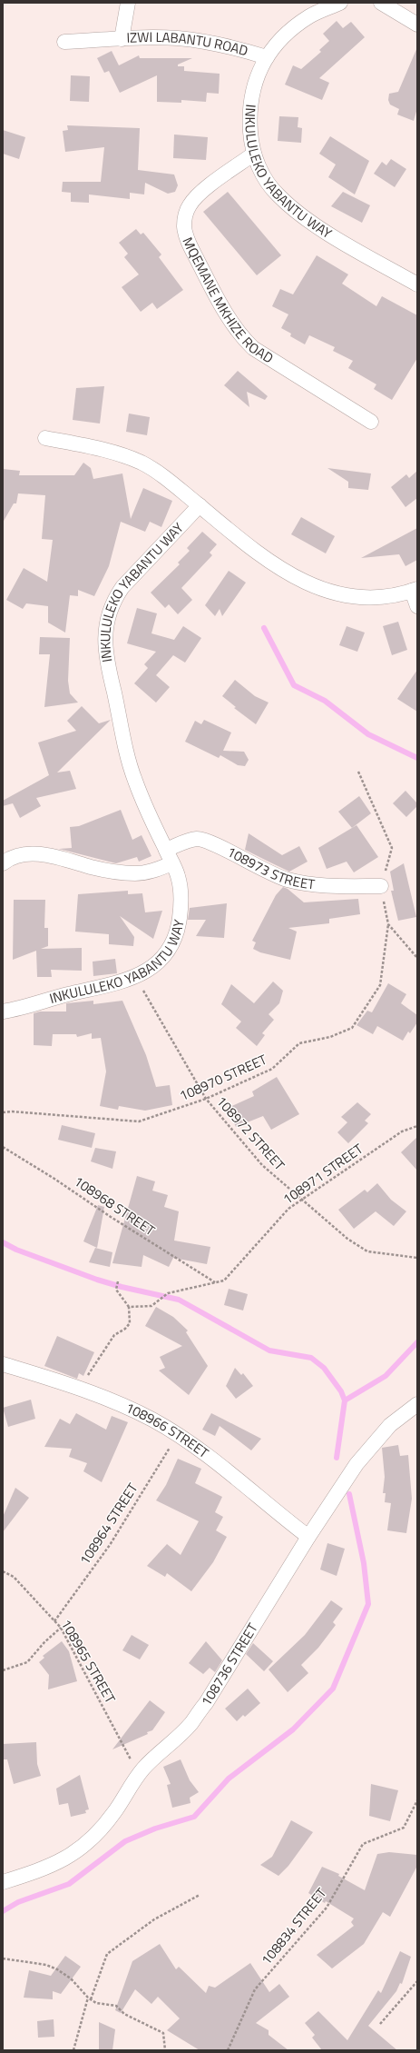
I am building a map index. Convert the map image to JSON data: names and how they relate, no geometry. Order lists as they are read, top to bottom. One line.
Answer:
{"streets":{"street":["IZWI LABANTU ROAD","INKULULEKO YABANTU WAY","MQEMANE MKHIZE ROAD","108973 STREET","108966 STREET","108736 STREET"],"path":["108970 STREET","108972 STREET","108971 STREET","108968 STREET","108964 STREET","108965 STREET","108834 STREET"]},"crossings":[["IZWI LABANTU ROAD","INKULULEKO YABANTU WAY"],["INKULULEKO YABANTU WAY","MQEMANE MKHIZE ROAD"],["INKULULEKO YABANTU WAY","108973 STREET"],["INKULULEKO YABANTU WAY","108972 STREET"],["108970 STREET","108972 STREET"],["108972 STREET","108971 STREET"],["108971 STREET","108968 STREET"],["108966 STREET","108964 STREET"],["108966 STREET","108736 STREET"],["108964 STREET","108965 STREET"],["108965 STREET","108736 STREET"]]}
